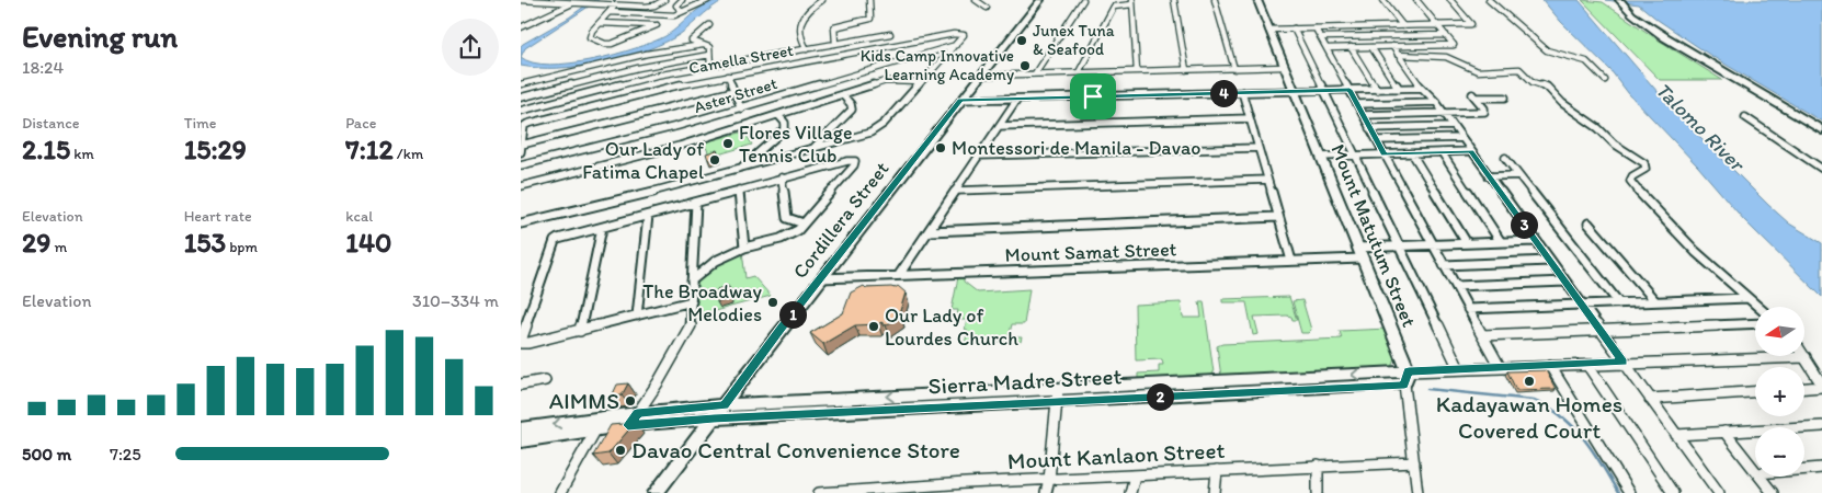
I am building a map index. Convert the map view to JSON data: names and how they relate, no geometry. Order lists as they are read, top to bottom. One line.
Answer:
{"streets":{"street":["Camella Street","Aster Street","Cordillera Street","Mount Matutum Street","Mount Samat Street","Sierra Madre Street","Mount Kanlaon Street"]},"crossings":[["Camella Street","Aster Street"],["Cordillera Street","Mount Samat Street"],["Cordillera Street","Sierra Madre Street"],["Mount Matutum Street","Mount Samat Street"],["Mount Matutum Street","Sierra Madre Street"],["Mount Matutum Street","Mount Kanlaon Street"]],"water":["Talomo River"],"places":["Junex Tuna & Seafood","Kids Camp Innovative Learning Academy","Flores Village Tennis Club","Montessori de Manila - Davao","Our Lady of Fatima Chapel","The Broadway Melodies","Our Lady of Lourdes Church","Kadayawan Homes Covered Court","AIMMS","Davao Central Convenience Store"],"north":"left","page":{"heading":["Evening run","18:24"],"pins":["4","3","1","2"],"stats":[["Distance","2.15 km"],["Time","15:29"],["Pace","7:12 /km"],["Elevation","29 m"],["Heart rate","153 bpm"],["kcal","140"]],"chart":["Elevation","310–334 m"],"map_buttons":["+","−"],"list":[{"name":"500 m","note":"7:25"}]}}
